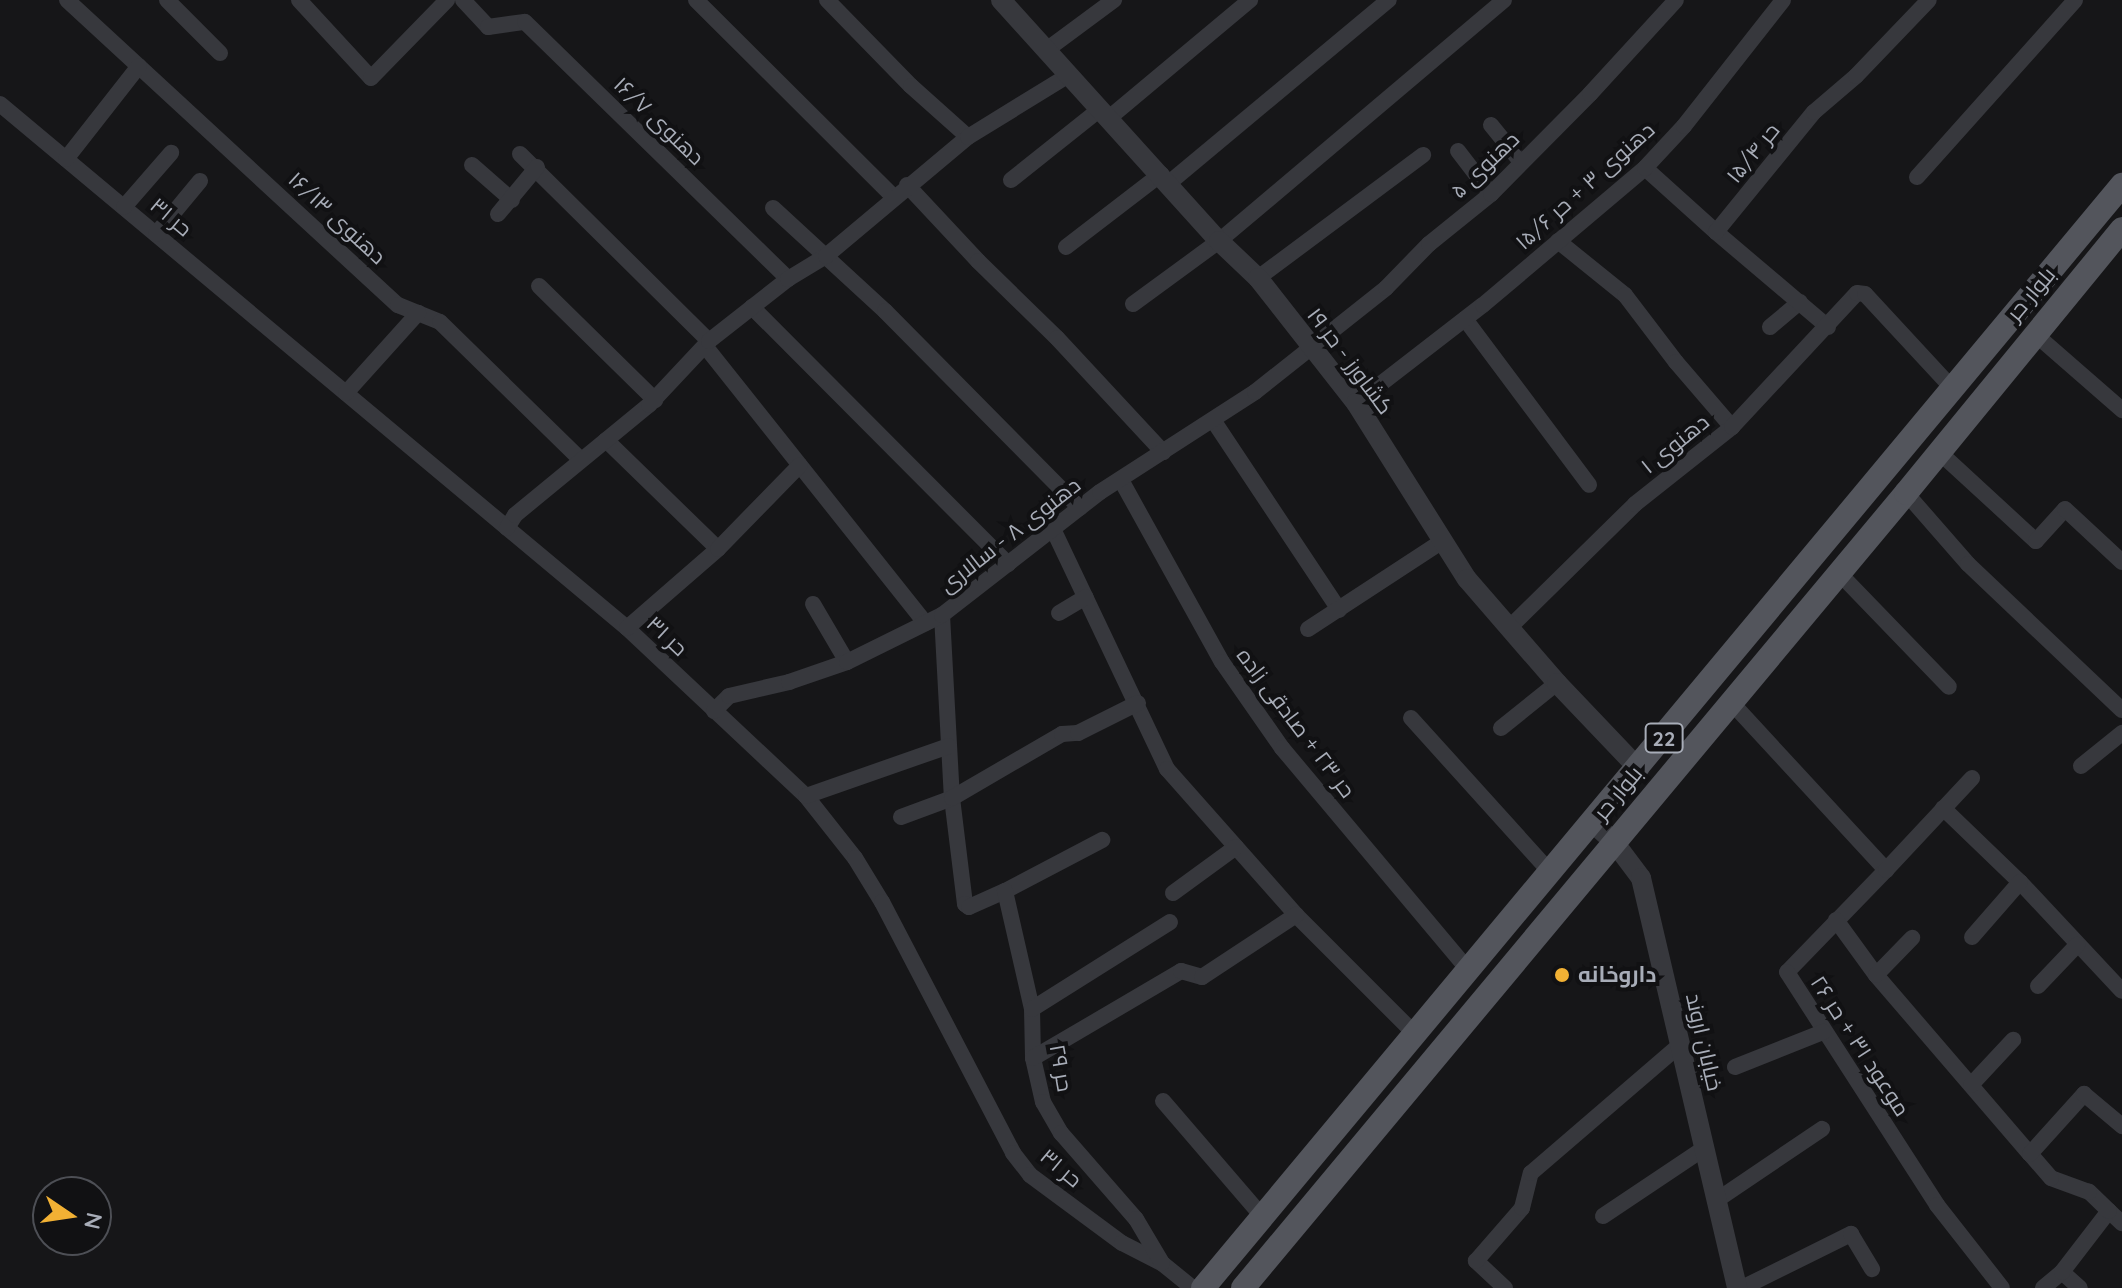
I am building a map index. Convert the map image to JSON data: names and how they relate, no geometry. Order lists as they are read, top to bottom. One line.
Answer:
{"streets":{"main road":["بلوار حر","22"],"street":["دهنوی ۱۶/۷","حر ۱۵/۴","دهنوی ۵","دهنوی ۳ + حر ۱۵/۶","حر ۳۱","دهنوی ۱۶/۱۳","کشاورز - حر ۱۹","دهنوی ۱","دهنوی ۸ - سالاری","حر ۲۳ + صادقی زاده","خیابان اروند","موعود ۳۱ + حر ۲۶","حر ۲۹"]},"crossings":[["دهنوی ۵","کشاورز - حر ۱۹"],["دهنوی ۵","دهنوی ۸ - سالاری"],["دهنوی ۳ + حر ۱۵/۶","کشاورز - حر ۱۹"],["حر ۳۱","دهنوی ۸ - سالاری"],["حر ۳۱","حر ۲۹"],["بلوار حر","کشاورز - حر ۱۹"],["بلوار حر","دهنوی ۱"],["بلوار حر","حر ۲۳ + صادقی زاده"],["بلوار حر","خیابان اروند"],["کشاورز - حر ۱۹","دهنوی ۱"],["کشاورز - حر ۱۹","دهنوی ۸ - سالاری"],["دهنوی ۸ - سالاری","حر ۲۳ + صادقی زاده"]],"places":["داروخانه"],"north":"right"}
